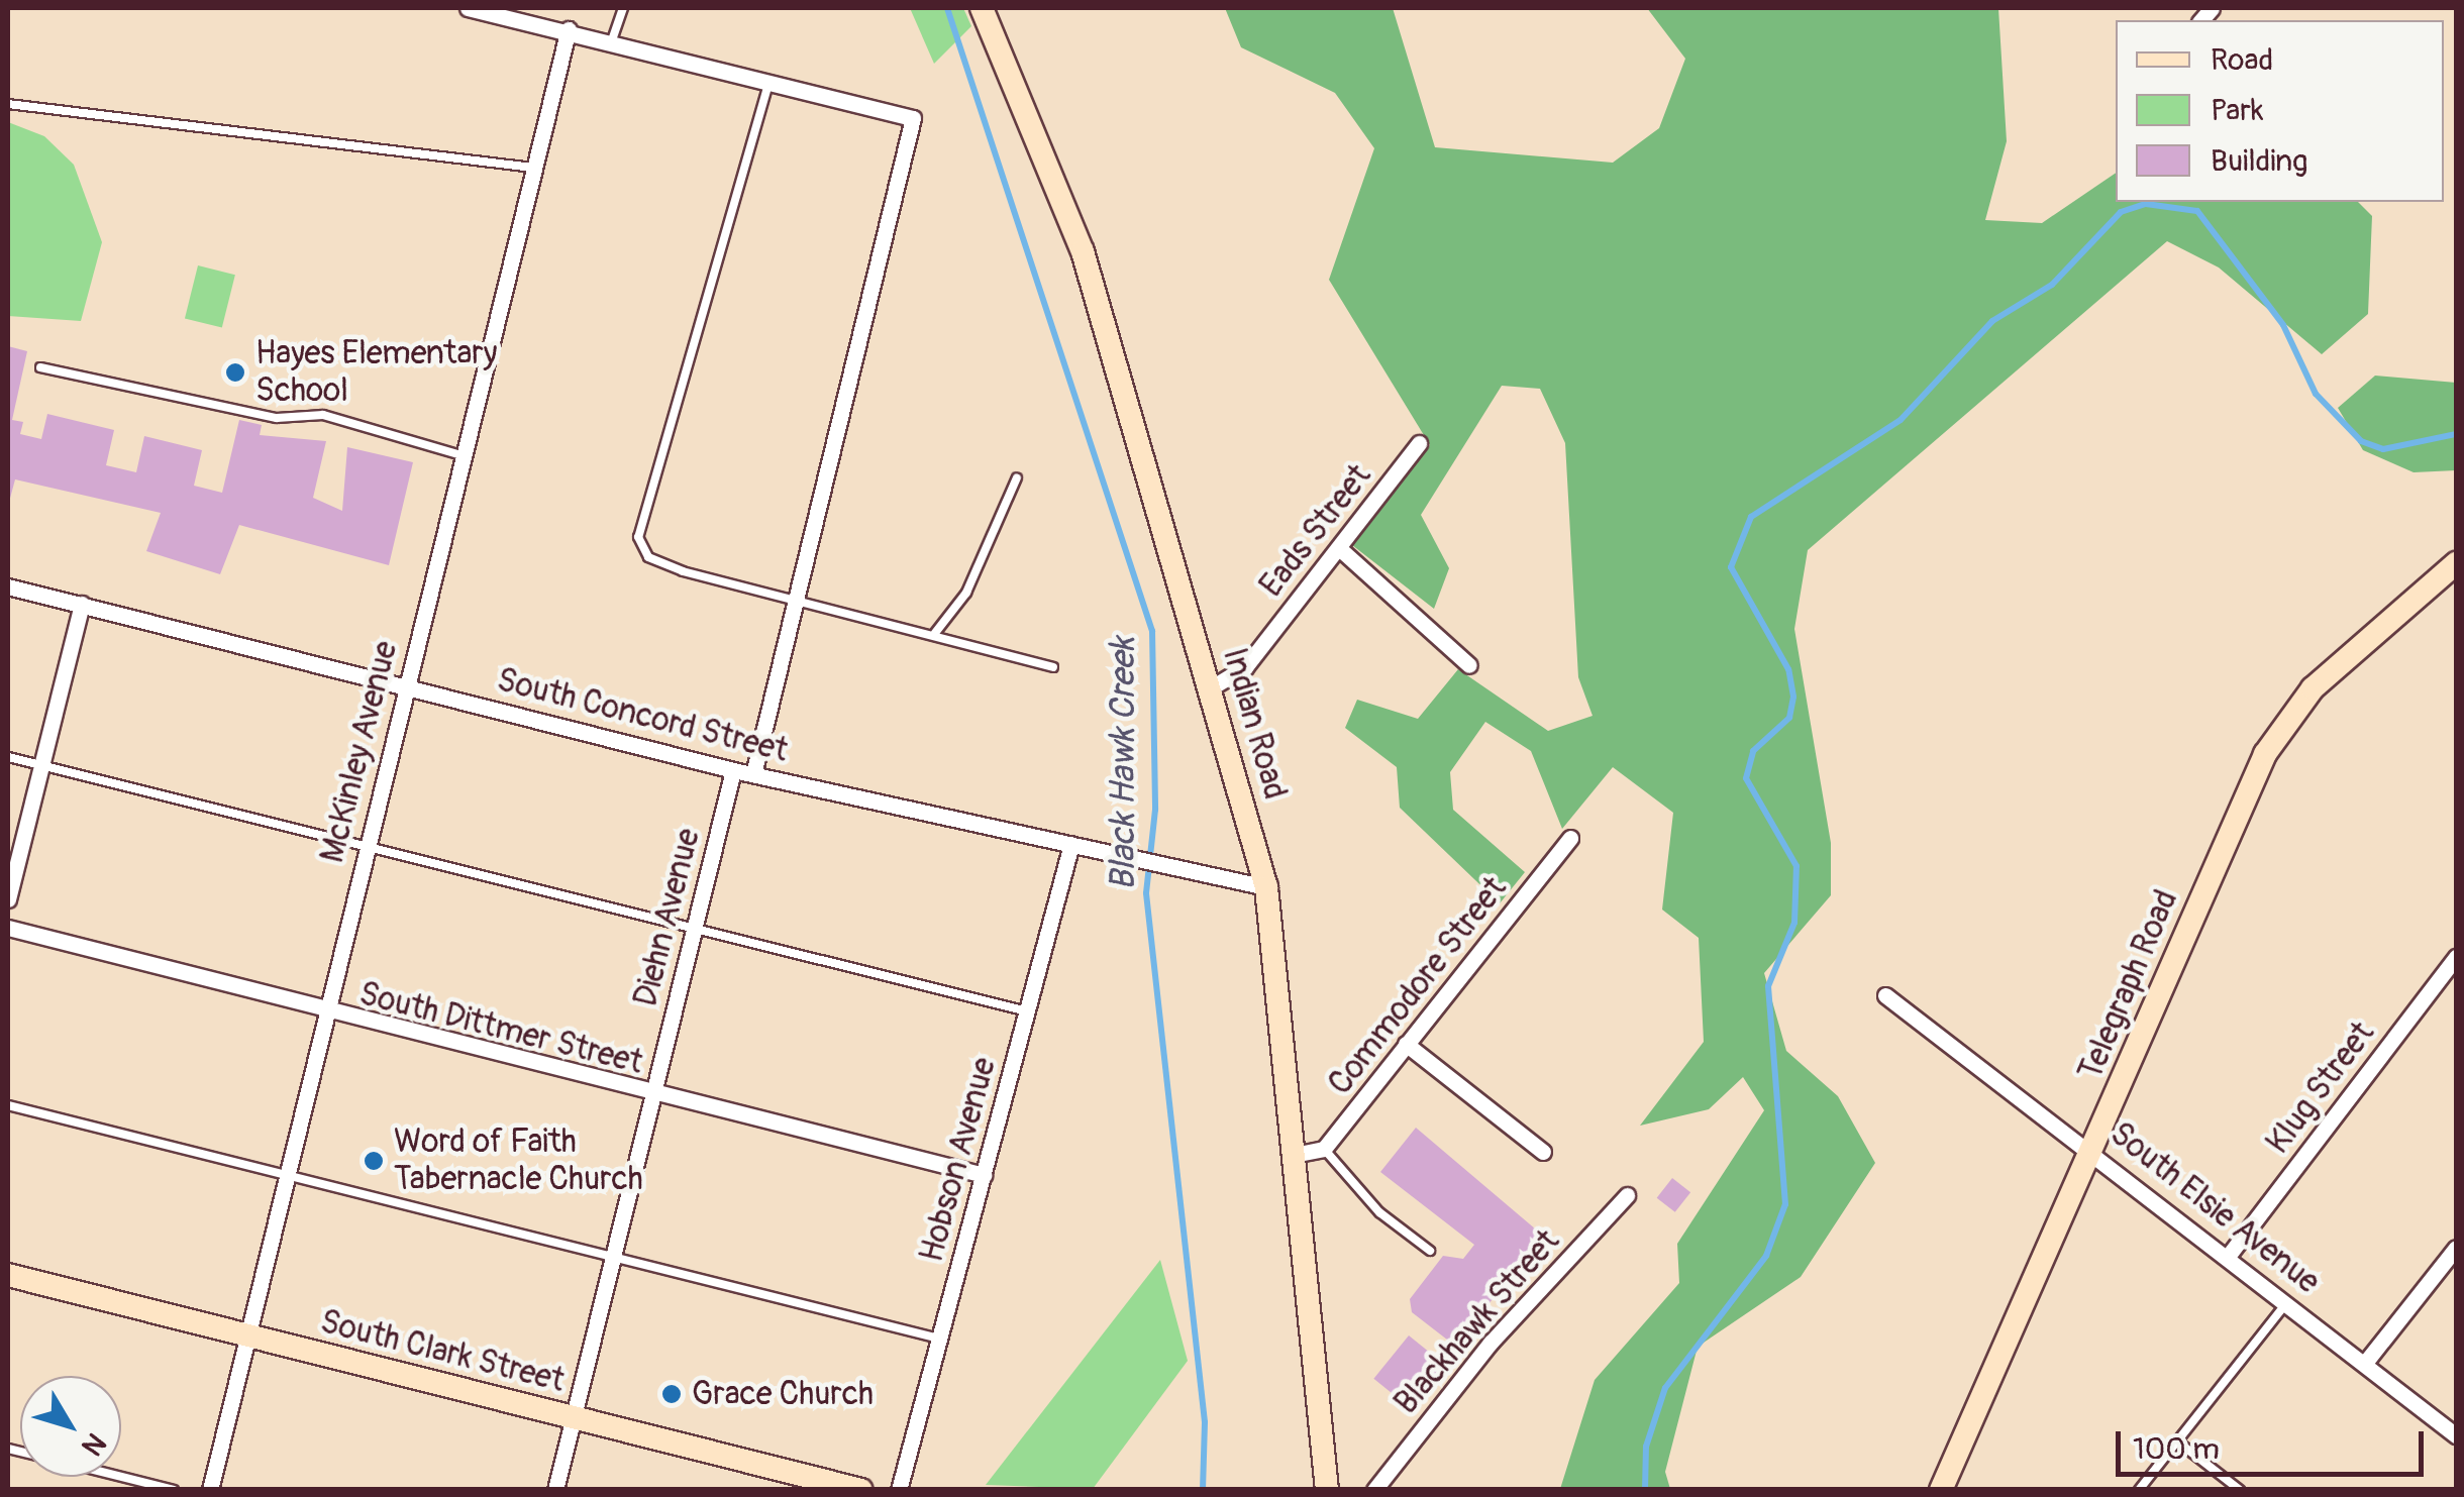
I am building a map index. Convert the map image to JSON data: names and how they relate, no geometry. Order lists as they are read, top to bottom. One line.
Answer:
{"streets":{"street":["Eads Street","South Concord Street","Indian Road","McKinley Avenue","Diehn Avenue","Telegraph Road","Commodore Street","South Dittmer Street","Klug Street","Hobson Avenue","South Elsie Avenue","Blackhawk Street","South Clark Street"]},"crossings":[["Eads Street","Indian Road"],["South Concord Street","Indian Road"],["South Concord Street","McKinley Avenue"],["South Concord Street","Diehn Avenue"],["South Concord Street","Hobson Avenue"],["McKinley Avenue","South Dittmer Street"],["McKinley Avenue","South Clark Street"],["Diehn Avenue","South Dittmer Street"],["Diehn Avenue","South Clark Street"],["Telegraph Road","South Elsie Avenue"],["South Dittmer Street","Hobson Avenue"],["Klug Street","South Elsie Avenue"]],"water":["Black Hawk Creek"],"places":["Hayes Elementary School","Word of Faith Tabernacle Church","Grace Church"],"legend":["Road","Park","Building"],"scale_bar":"100 m","north":"bottom right"}
